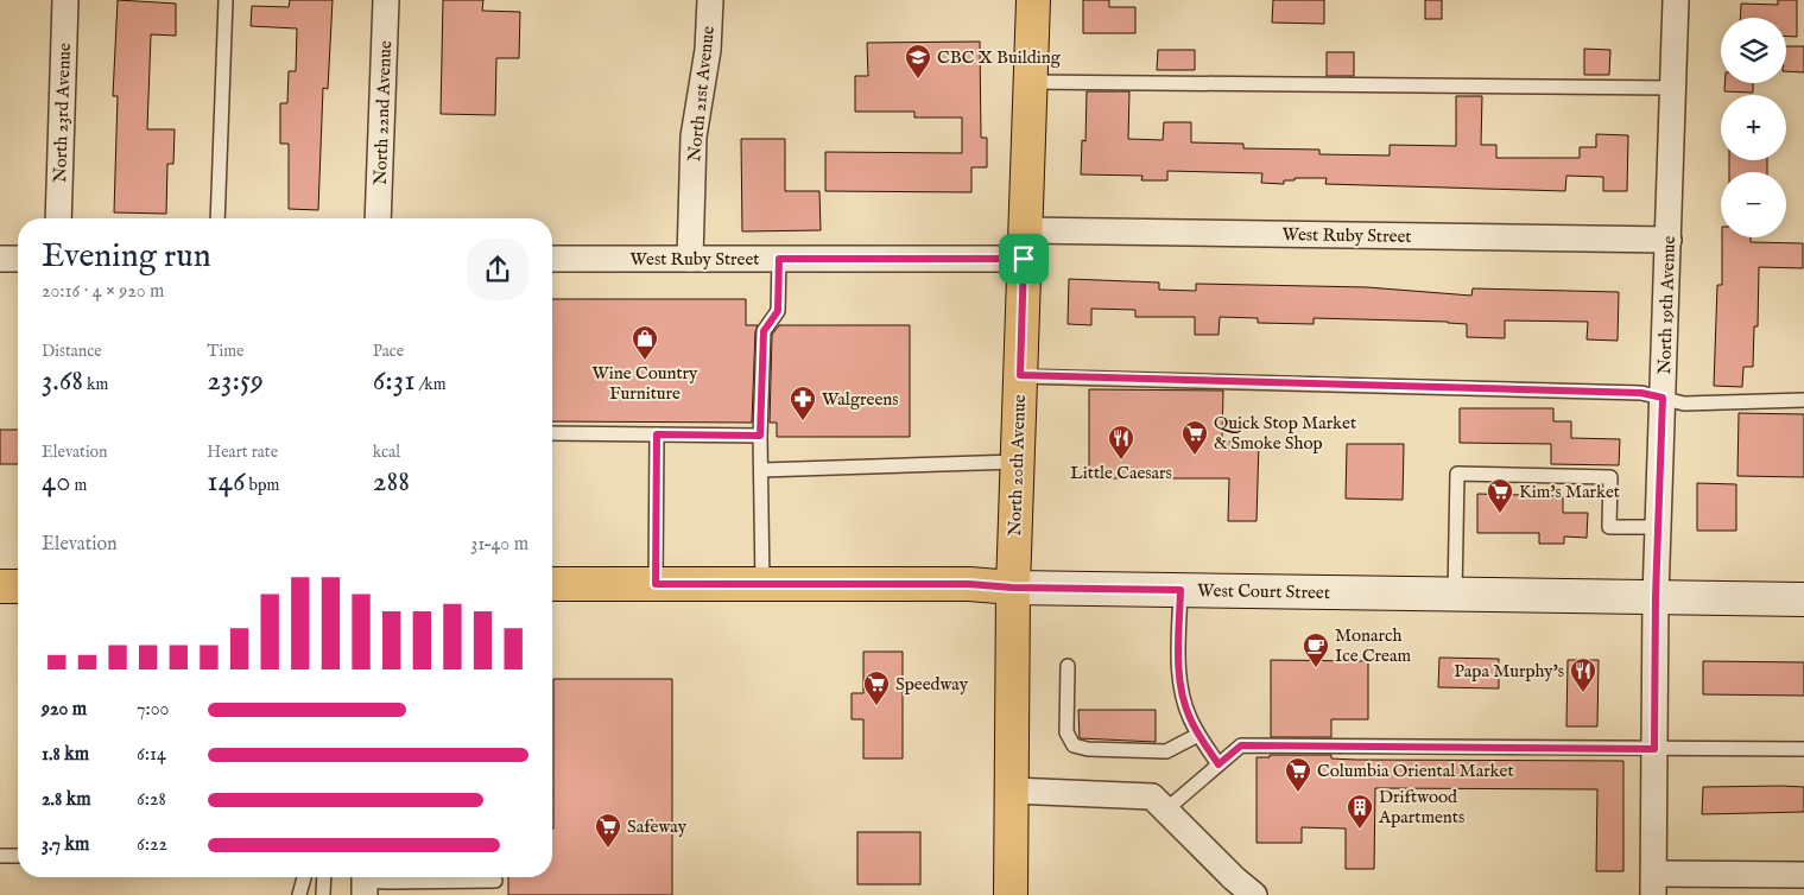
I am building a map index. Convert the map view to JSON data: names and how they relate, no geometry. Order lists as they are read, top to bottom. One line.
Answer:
{"streets":{"main road":["North 20th Avenue","West Court Street"],"street":["North 21st Avenue","North 23rd Avenue","North 22nd Avenue","West Ruby Street","North 19th Avenue"]},"crossings":[["North 21st Avenue","West Ruby Street"],["West Ruby Street","North 19th Avenue"],["West Ruby Street","North 20th Avenue"],["North 19th Avenue","West Court Street"],["North 20th Avenue","West Court Street"]],"places":{"school or university":["CBC X Building"],"shop":["Wine Country Furniture"],"pharmacy":["Walgreens"],"supermarket":["Quick Stop Market & Smoke Shop","Kim's Market","Speedway","Columbia Oriental Market","Safeway"],"restaurant":["Little Caesars","Papa Murphy's"],"cafe":["Monarch Ice Cream"],"building":["Driftwood Apartments"]},"page":{"map_buttons":["+","−"],"heading":["Evening run","20:16 · 4 × 920 m"],"stats":[["Distance","3.68 km"],["Time","23:59"],["Pace","6:31 /km"],["Elevation","40 m"],["Heart rate","146 bpm"],["kcal","288"]],"chart":["Elevation","31–40 m"],"list":[{"name":"920 m","note":"7:00"},{"name":"1.8 km","note":"6:14"},{"name":"2.8 km","note":"6:28"},{"name":"3.7 km","note":"6:22"}]}}
